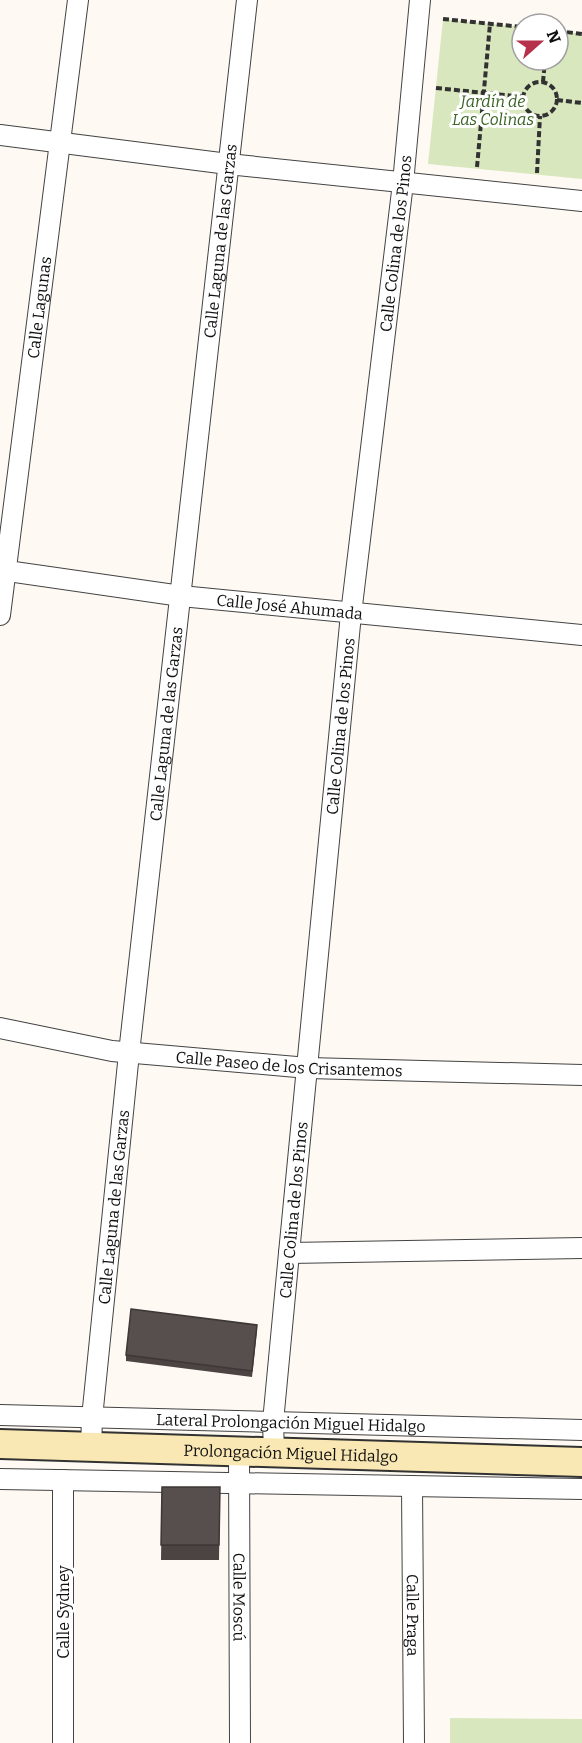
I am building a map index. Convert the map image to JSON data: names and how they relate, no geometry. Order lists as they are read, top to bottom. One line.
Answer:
{"streets":{"main road":["Prolongación Miguel Hidalgo"],"street":["Calle Laguna de las Garzas","Calle Colina de los Pinos","Calle Lagunas","Calle José Ahumada","Calle Paseo de los Crisantemos","Lateral Prolongación Miguel Hidalgo","Calle Moscú","Calle Sydney","Calle Praga"]},"crossings":[["Calle Laguna de las Garzas","Calle José Ahumada"],["Calle Laguna de las Garzas","Calle Paseo de los Crisantemos"],["Calle Laguna de las Garzas","Lateral Prolongación Miguel Hidalgo"],["Calle Laguna de las Garzas","Prolongación Miguel Hidalgo"],["Calle Colina de los Pinos","Calle José Ahumada"],["Calle Colina de los Pinos","Calle Paseo de los Crisantemos"],["Calle Colina de los Pinos","Lateral Prolongación Miguel Hidalgo"],["Calle Colina de los Pinos","Prolongación Miguel Hidalgo"],["Calle Lagunas","Calle José Ahumada"],["Prolongación Miguel Hidalgo","Calle Moscú"]],"parks":["Jardín de Las Colinas"],"north":"right"}
